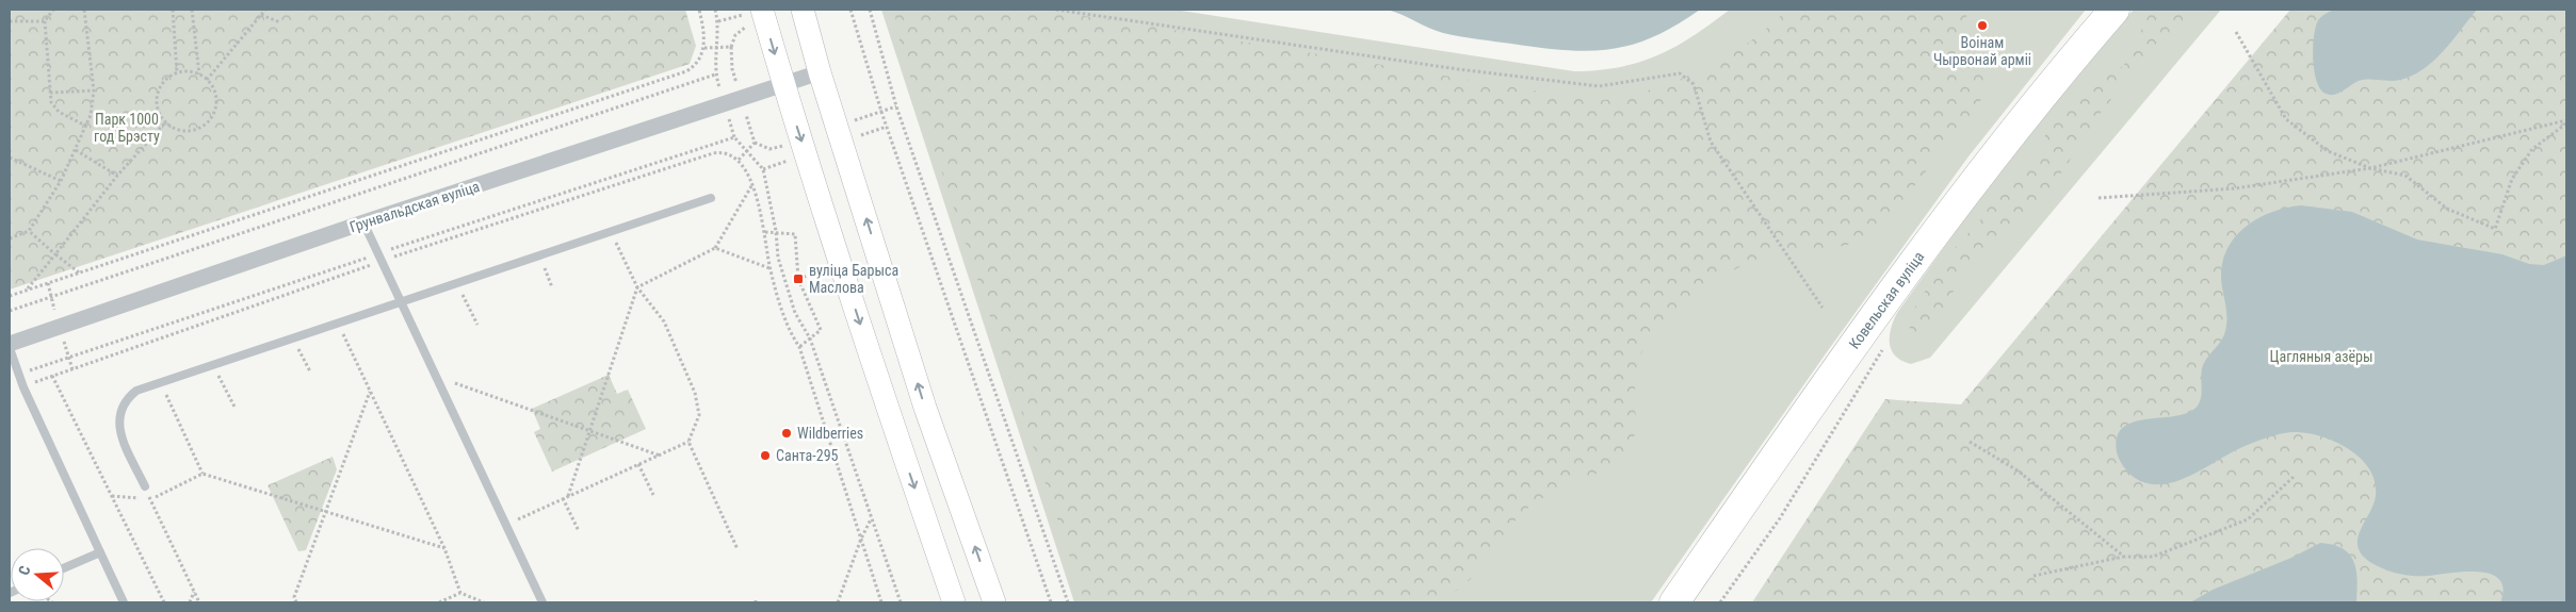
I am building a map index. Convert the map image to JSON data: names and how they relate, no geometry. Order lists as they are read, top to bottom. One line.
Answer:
{"streets":{"highway":["Ковельская вуліца"],"street":["Грунвальдская вуліца"]},"parks":["Парк 1000 год Брэсту","Цагляныя азёры"],"places":{"other":["Воінам Чырвонай арміі","Wildberries","Санта-295"],"transit":["вуліца Барыса Маслова"]},"north":"left"}
